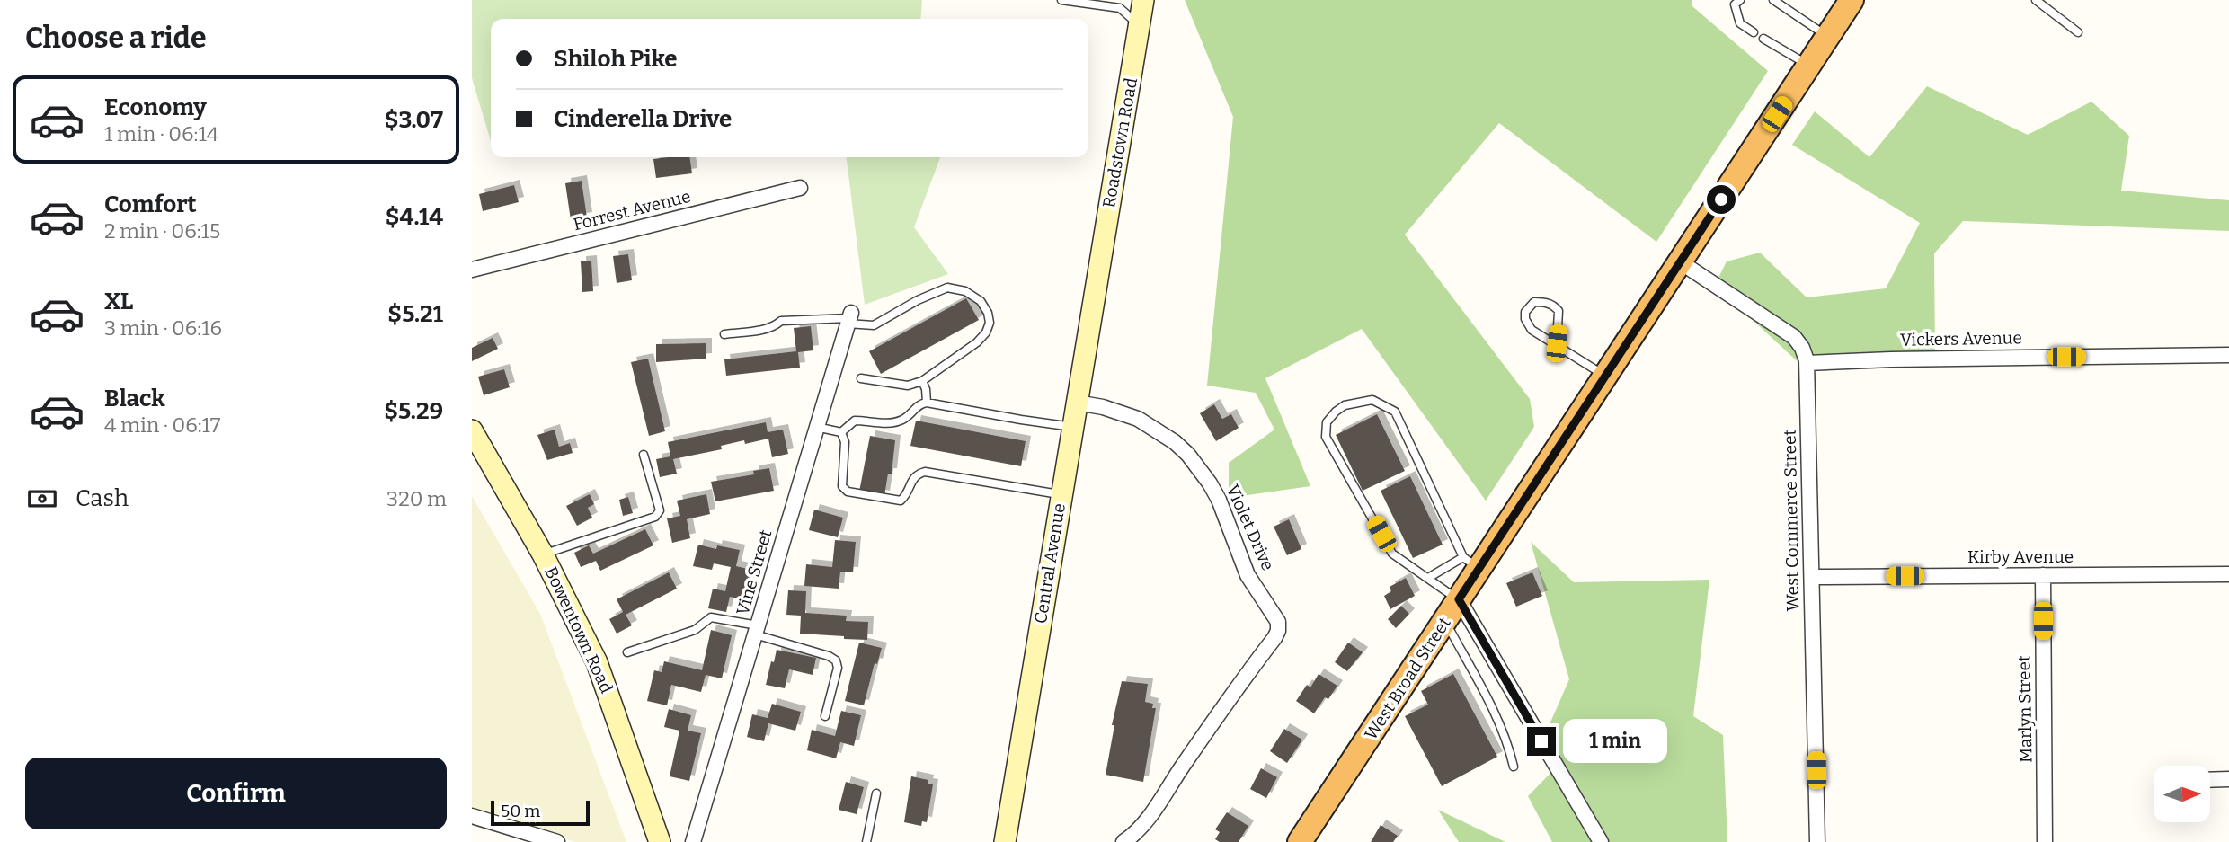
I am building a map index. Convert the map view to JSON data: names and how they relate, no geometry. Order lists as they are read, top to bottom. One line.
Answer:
{"streets":{"highway":["West Broad Street"],"main road":["Roadstown Road","Central Avenue","Bowentown Road"],"street":["Forrest Avenue","Vickers Avenue","West Commerce Street","Violet Drive","Kirby Avenue","Vine Street","Marlyn Street"]},"crossings":[["Roadstown Road","Central Avenue"],["Vickers Avenue","West Commerce Street"],["West Commerce Street","Kirby Avenue"],["West Commerce Street","West Broad Street"],["Violet Drive","Central Avenue"],["Kirby Avenue","Marlyn Street"]],"scale_bar":"50 m","north":"right","page":{"heading":"Choose a ride","banner":["Shiloh Pike","Cinderella Drive"],"list":[{"name":"Economy","note":"1 min · 06:14","value":"$3.07"},{"name":"Comfort","note":"2 min · 06:15","value":"$4.14"},{"name":"XL","note":"3 min · 06:16","value":"$5.21"},{"name":"Black","note":"4 min · 06:17","value":"$5.29"}],"pay":["Cash","320 m"],"bubble":"1 min","buttons":"Confirm","scale":"50 m"}}
